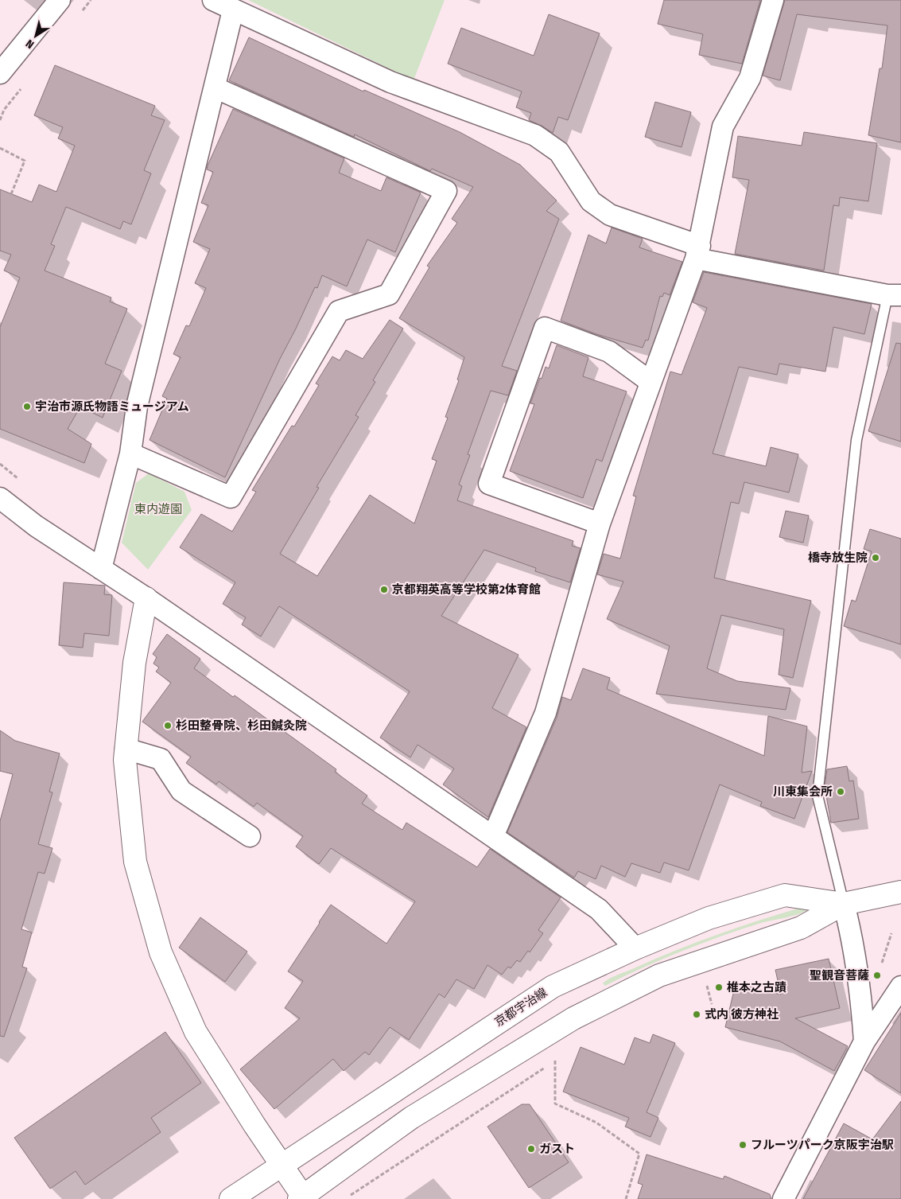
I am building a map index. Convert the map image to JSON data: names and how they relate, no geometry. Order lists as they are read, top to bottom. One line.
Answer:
{"streets":{"main road":["京都宇治線"]},"parks":["東内遊園"],"places":["宇治市源氏物語ミュージアム","橋寺放生院","京都翔英高等学校第2体育館","杉田整骨院、杉田鍼灸院","川東集会所","聖観音菩薩","椎本之古蹟","式内 彼方神社","フルーツパーク京阪宇治駅","ガスト"],"north":"bottom left"}
